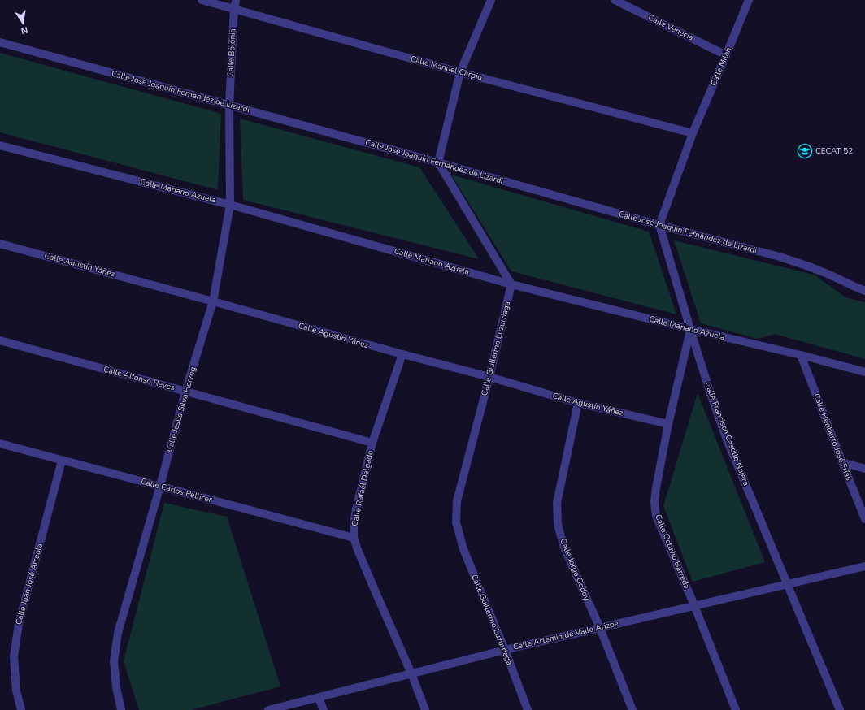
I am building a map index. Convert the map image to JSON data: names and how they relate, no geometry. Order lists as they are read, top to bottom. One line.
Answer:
{"streets":{"street":["Calle Venecia","Calle Bolonia","Calle Milán","Calle Manuel Carpio","Calle José Joaquín Fernández de Lizardi","Calle Mariano Azuela","Calle Agustín Yáñez","Calle Guillermo Luzurriaga","Calle Alfonso Reyes","Calle Jesús Silva Herzog","Calle Francisco Castillo Nájera","Calle Heriberto José Frías","Calle Rafaél Delgado","Calle Carlos Pellicer","Calle Octavio Barreda","Calle Jorge Godoy","Calle Juan José Arreola","Calle Artemio de Valle Arizpe"]},"crossings":[["Calle Venecia","Calle Milán"],["Calle Bolonia","Calle Manuel Carpio"],["Calle Bolonia","Calle José Joaquín Fernández de Lizardi"],["Calle Bolonia","Calle Jesús Silva Herzog"],["Calle Milán","Calle Manuel Carpio"],["Calle José Joaquín Fernández de Lizardi","Calle Jesús Silva Herzog"],["Calle José Joaquín Fernández de Lizardi","Calle Francisco Castillo Nájera"],["Calle Mariano Azuela","Calle Guillermo Luzurriaga"],["Calle Mariano Azuela","Calle Jesús Silva Herzog"],["Calle Mariano Azuela","Calle Francisco Castillo Nájera"],["Calle Mariano Azuela","Calle Heriberto José Frías"],["Calle Mariano Azuela","Calle Octavio Barreda"],["Calle Agustín Yáñez","Calle Guillermo Luzurriaga"],["Calle Agustín Yáñez","Calle Jesús Silva Herzog"],["Calle Agustín Yáñez","Calle Rafaél Delgado"],["Calle Agustín Yáñez","Calle Octavio Barreda"],["Calle Agustín Yáñez","Calle Jorge Godoy"],["Calle Guillermo Luzurriaga","Calle Artemio de Valle Arizpe"],["Calle Alfonso Reyes","Calle Jesús Silva Herzog"],["Calle Alfonso Reyes","Calle Rafaél Delgado"],["Calle Jesús Silva Herzog","Calle Carlos Pellicer"],["Calle Francisco Castillo Nájera","Calle Octavio Barreda"],["Calle Francisco Castillo Nájera","Calle Artemio de Valle Arizpe"],["Calle Rafaél Delgado","Calle Carlos Pellicer"],["Calle Rafaél Delgado","Calle Artemio de Valle Arizpe"],["Calle Carlos Pellicer","Calle Juan José Arreola"],["Calle Octavio Barreda","Calle Artemio de Valle Arizpe"],["Calle Jorge Godoy","Calle Artemio de Valle Arizpe"]],"places":{"school or university":["CECAT 52"]},"north":"bottom"}
